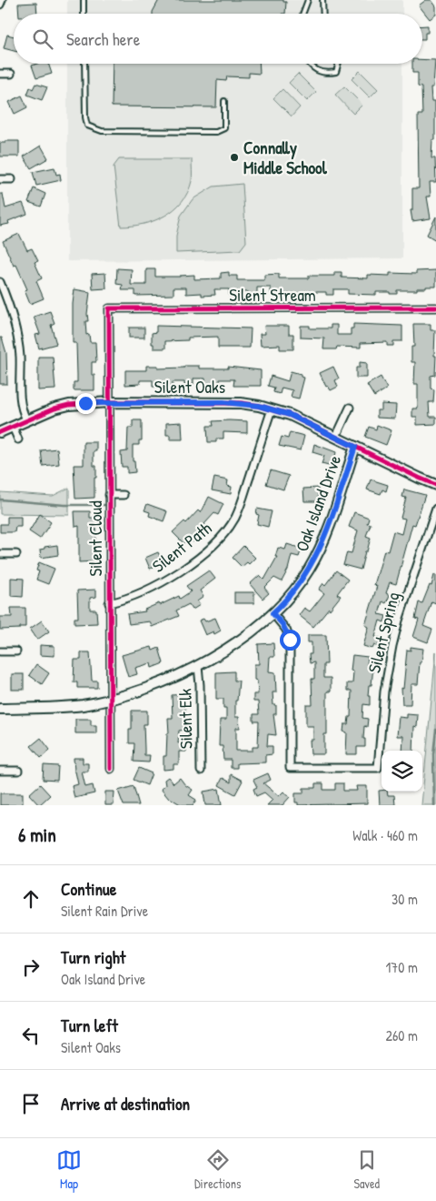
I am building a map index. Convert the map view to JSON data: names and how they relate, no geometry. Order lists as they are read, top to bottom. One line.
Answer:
{"streets":{"street":["Silent Stream","Silent Oaks","Oak Island Drive","Silent Cloud","Silent Path","Silent Spring","Silent Elk"]},"crossings":[["Silent Stream","Silent Cloud"],["Silent Oaks","Oak Island Drive"],["Silent Oaks","Silent Cloud"],["Silent Oaks","Silent Path"],["Oak Island Drive","Silent Cloud"],["Oak Island Drive","Silent Spring"],["Oak Island Drive","Silent Elk"],["Silent Cloud","Silent Path"]],"places":["Connally Middle School"],"page":{"search":"Search here","heading":["6 min","Walk · 460 m"],"list":[["Continue","Silent Rain Drive","30 m"],["Turn right","Oak Island Drive","170 m"],["Turn left","Silent Oaks","260 m"],"Arrive at destination"],"nav":["Map","Directions","Saved"]}}
